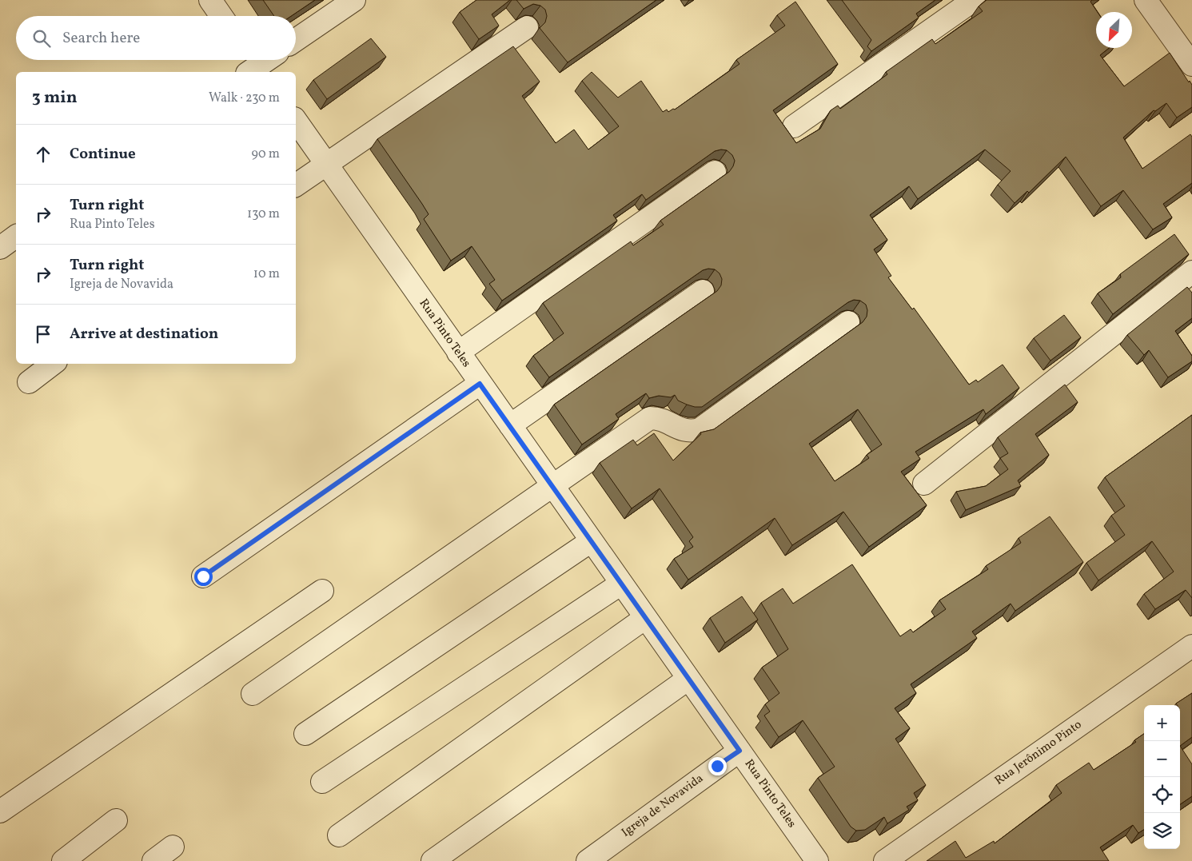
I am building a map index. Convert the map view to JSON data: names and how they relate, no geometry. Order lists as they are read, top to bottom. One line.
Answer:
{"streets":{"street":["Rua Pinto Teles","Rua Jerônimo Pinto","Igreja de Novavida"]},"crossings":[["Rua Pinto Teles","Igreja de Novavida"]],"north":"bottom left","page":{"search":"Search here","heading":["3 min","Walk · 230 m"],"list":[["Continue","90 m"],["Turn right","Rua Pinto Teles","130 m"],["Turn right","Igreja de Novavida","10 m"],"Arrive at destination"],"map_buttons":["+","−"]}}
